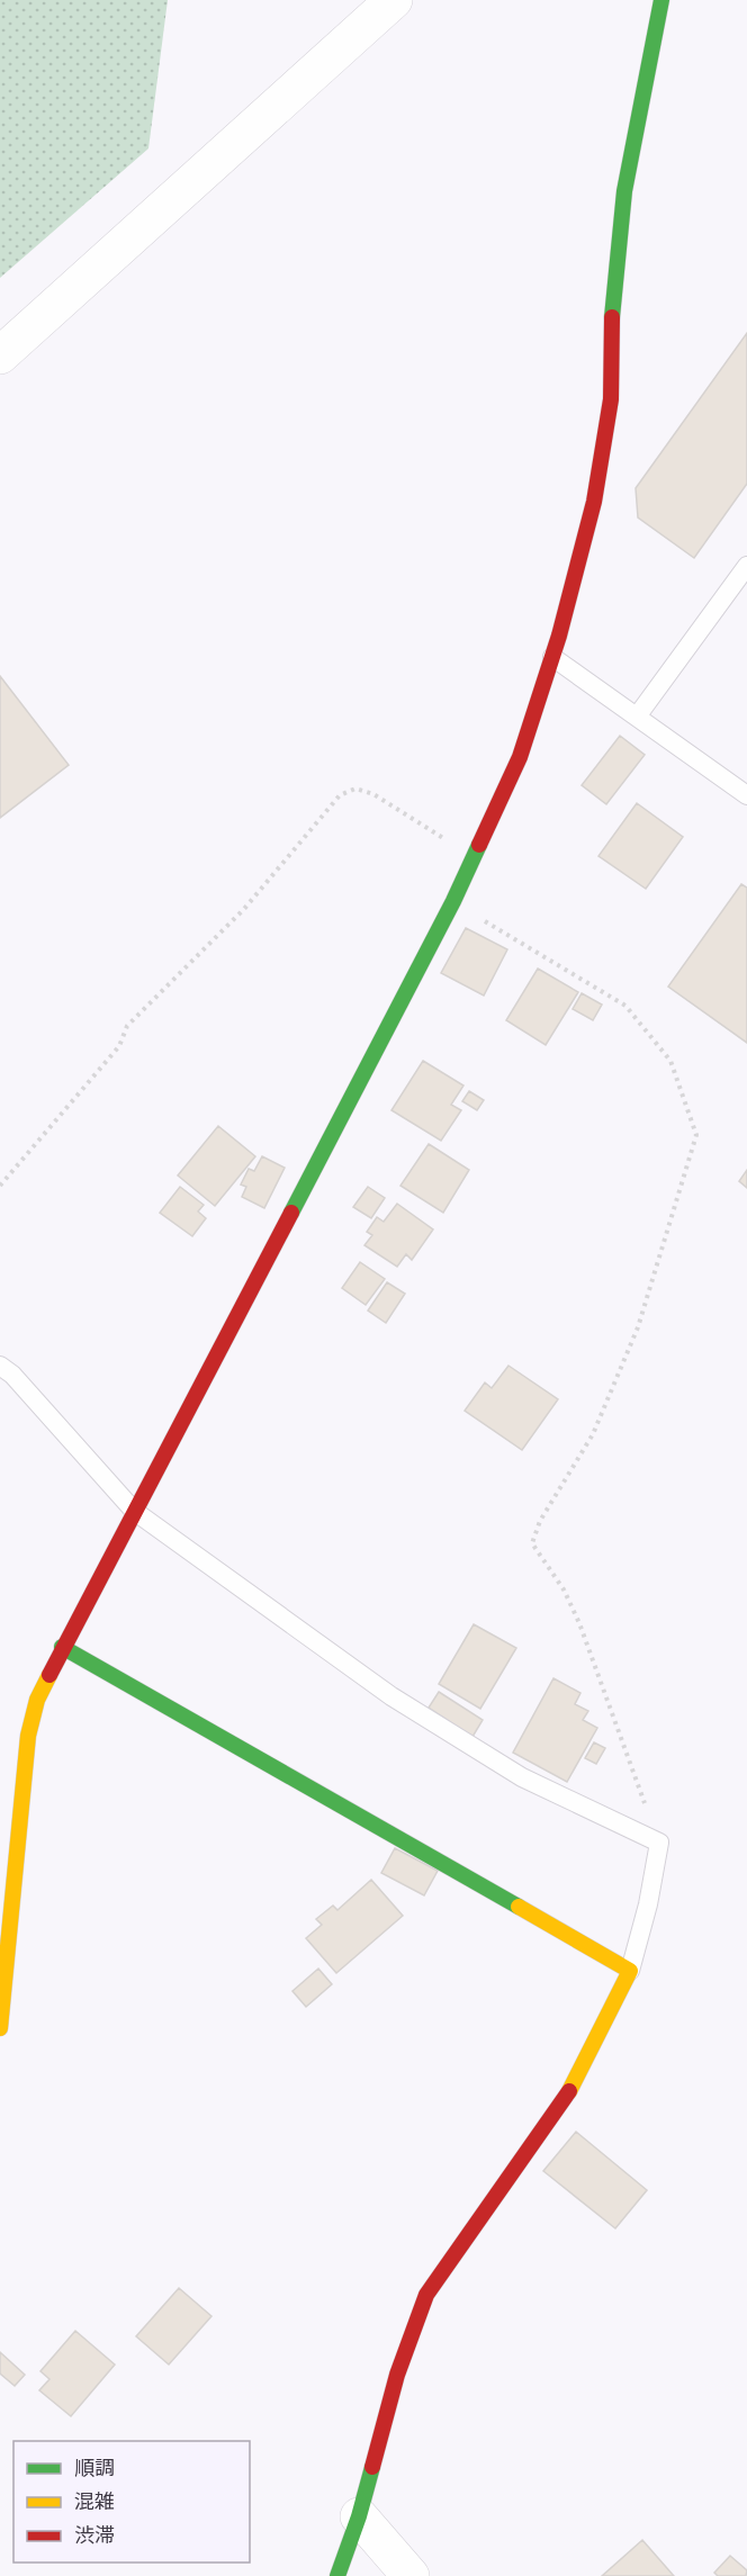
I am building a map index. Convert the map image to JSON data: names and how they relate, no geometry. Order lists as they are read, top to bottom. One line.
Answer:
{"legend":["順調","混雑","渋滞"]}
